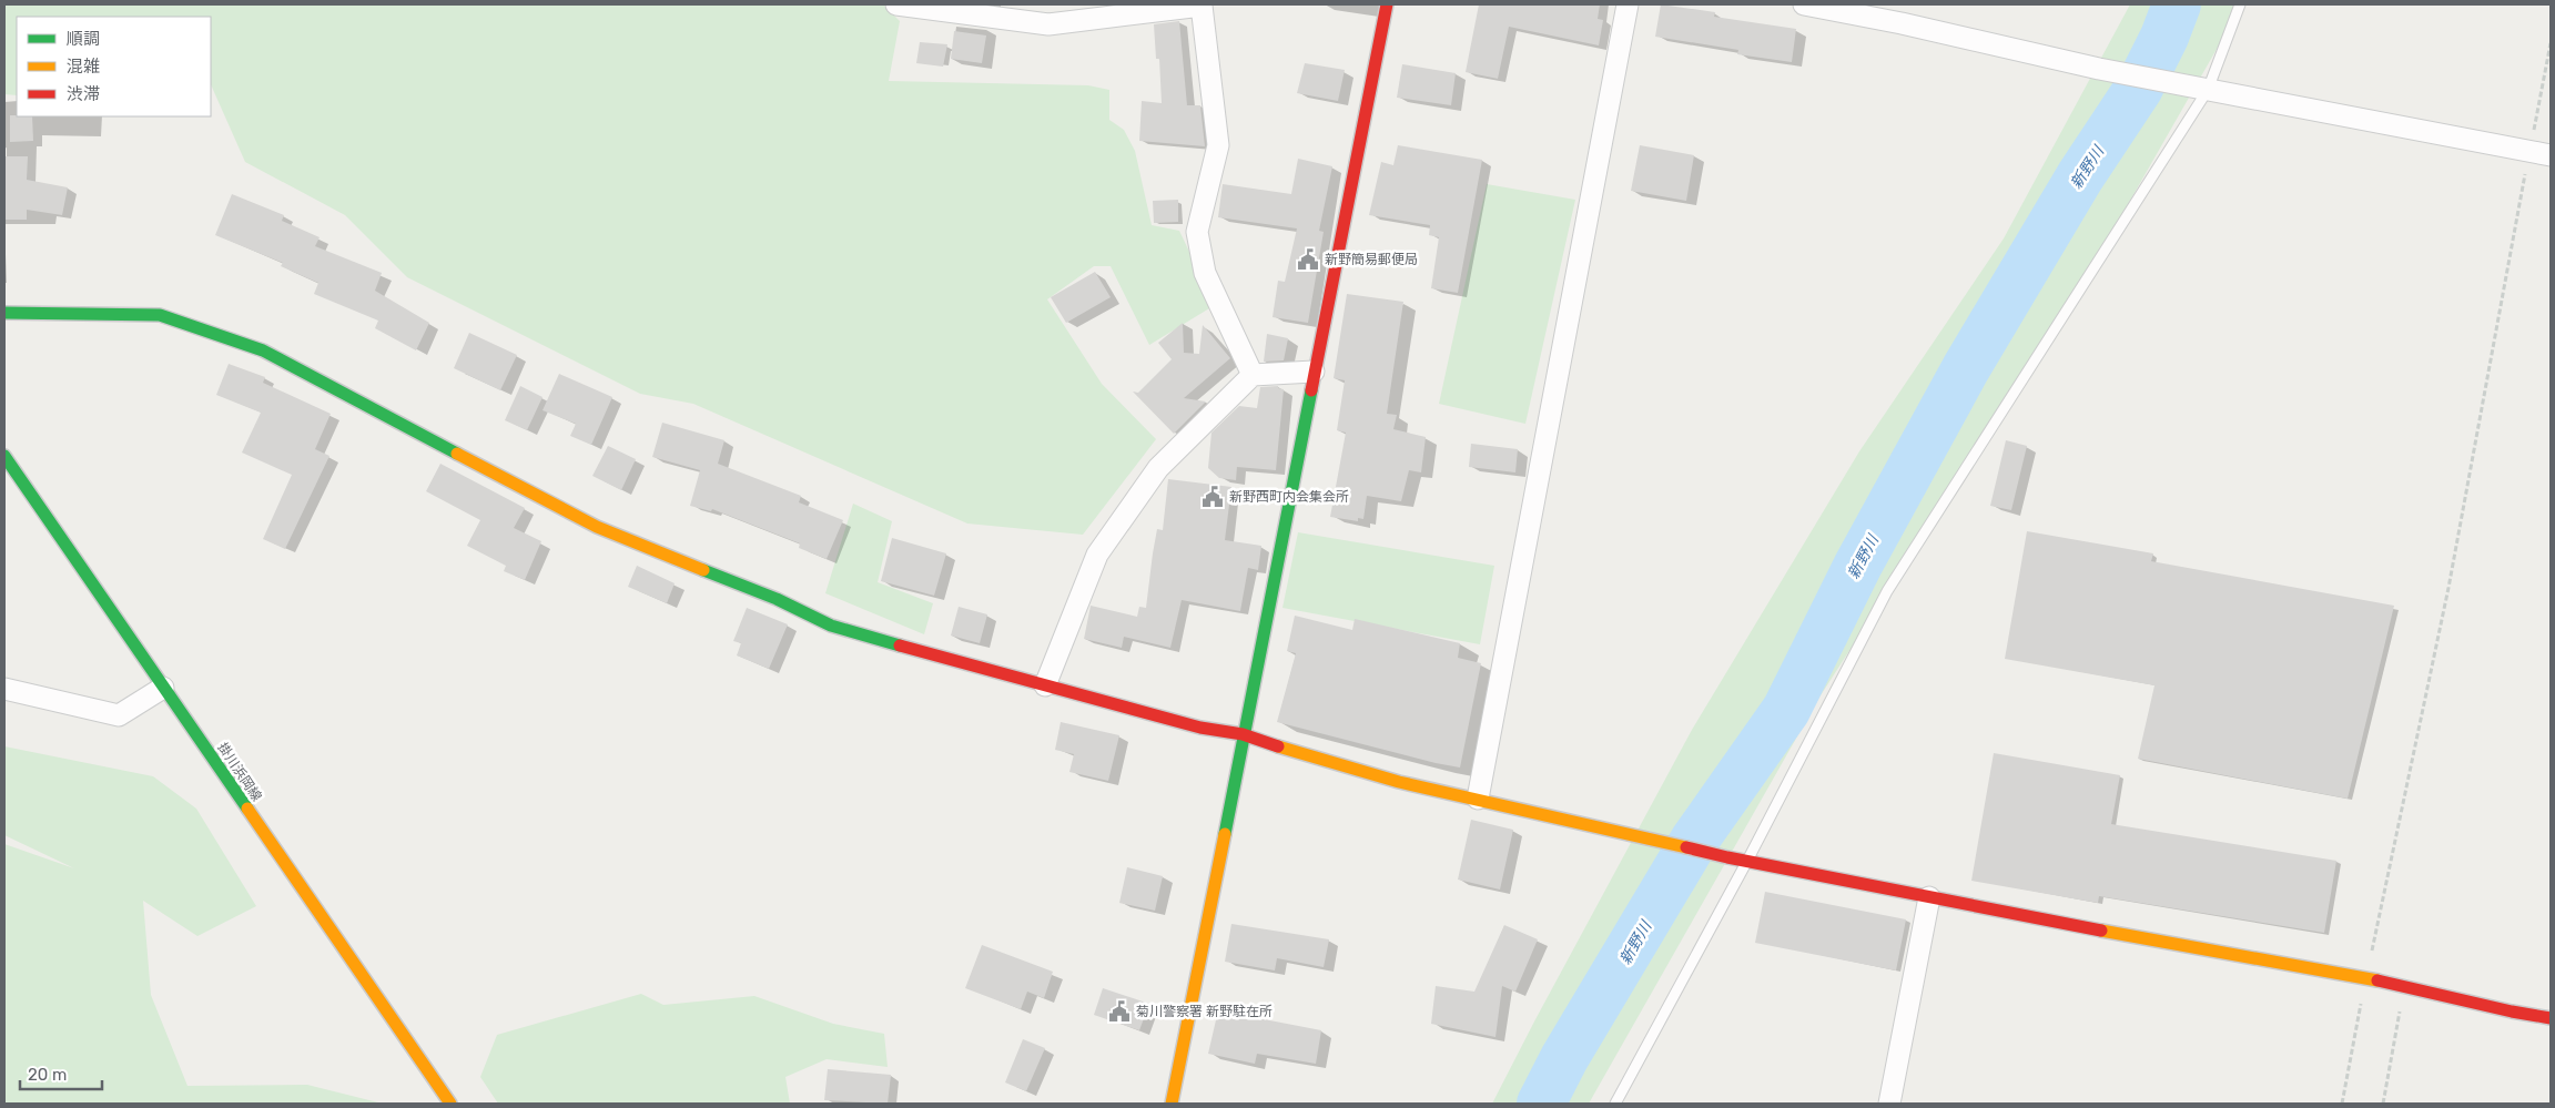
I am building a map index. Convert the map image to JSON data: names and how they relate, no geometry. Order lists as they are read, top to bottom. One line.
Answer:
{"streets":{"street":["掛川浜岡線"]},"water":["新野川"],"places":{"public building":["新野簡易郵便局","新野西町内会集会所","菊川警察署 新野駐在所"]},"legend":["順調","混雑","渋滞"],"scale_bar":"20 m"}
